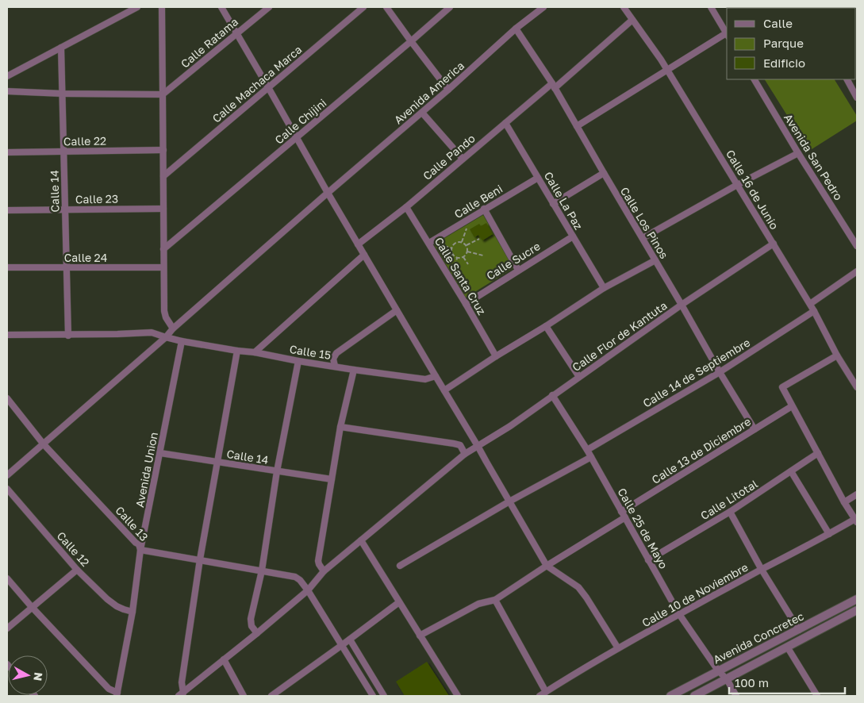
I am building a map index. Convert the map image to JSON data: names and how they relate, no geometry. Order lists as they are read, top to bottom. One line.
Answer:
{"streets":{"street":["Calle Ratama","Calle Machaca Marca","Avenida America","Calle Chijini","Calle 22","Calle Pando","Avenida San Pedro","Calle 16 de Junio","Calle 14","Calle 23","Calle La Paz","Calle Beni","Calle Los Pinos","Calle 24","Calle Sucre","Calle Santa Cruz","Calle Flor de Kantuta","Calle 15","Calle 14 de Septiembre","Calle 13 de Diciembre","Avenida Union","Calle Litotal","Calle 13","Calle 25 de Mayo","Calle 12","Calle 10 de Noviembre","Avenida Concretec"]},"crossings":[["Avenida America","Calle Los Pinos"],["Avenida America","Calle 15"],["Avenida America","Calle 13"],["Calle 22","Calle 14"],["Calle Pando","Calle 16 de Junio"],["Calle Pando","Calle La Paz"],["Calle Pando","Calle Los Pinos"],["Calle Pando","Calle Santa Cruz"],["Calle 16 de Junio","Calle Flor de Kantuta"],["Calle 16 de Junio","Calle 14 de Septiembre"],["Calle 14","Calle 23"],["Calle 14","Calle 24"],["Calle 14","Avenida Union"],["Calle La Paz","Calle Beni"],["Calle La Paz","Calle Sucre"],["Calle Beni","Calle Santa Cruz"],["Calle Los Pinos","Calle Flor de Kantuta"],["Calle Los Pinos","Calle 14 de Septiembre"],["Calle Los Pinos","Calle 13 de Diciembre"],["Calle Sucre","Calle Santa Cruz"],["Calle Flor de Kantuta","Calle 13"],["Calle Flor de Kantuta","Calle 25 de Mayo"],["Calle 15","Avenida Union"],["Calle 14 de Septiembre","Calle 25 de Mayo"],["Calle 13 de Diciembre","Calle 25 de Mayo"],["Avenida Union","Calle 13"],["Avenida Union","Calle 12"],["Calle Litotal","Calle 25 de Mayo"],["Calle 25 de Mayo","Calle 10 de Noviembre"],["Calle 25 de Mayo","Avenida Concretec"]],"legend":["Calle","Parque","Edificio"],"scale_bar":"100 m","north":"right"}
